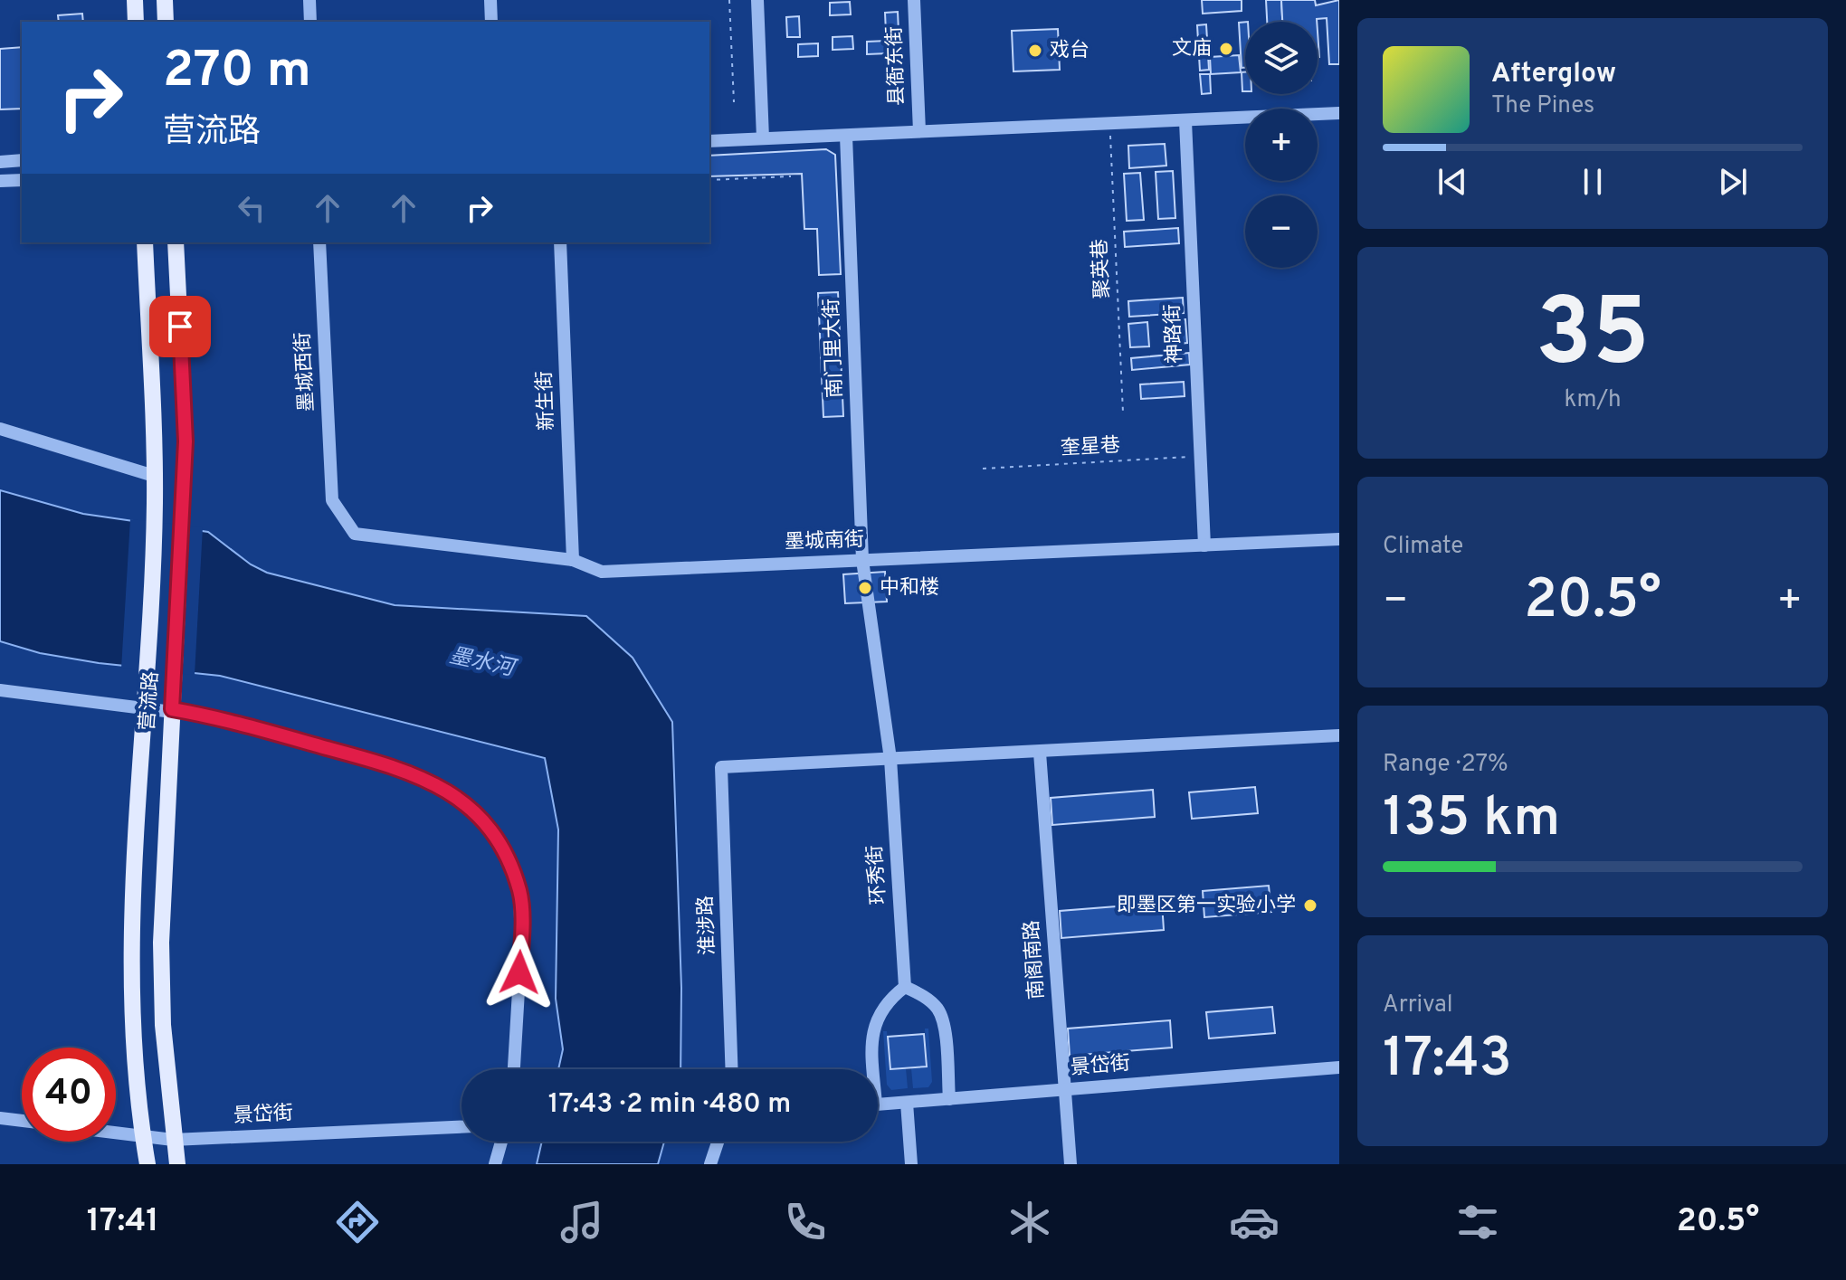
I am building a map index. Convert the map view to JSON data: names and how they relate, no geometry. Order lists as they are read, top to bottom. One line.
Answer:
{"streets":{"main road":["营流路"],"street":["县衙东街","神路街","南门里大街","墨城西街","新生街","墨城南街","环秀街","淮涉路","南阁南路","景岱街"],"path":["聚英巷","奎星巷"]},"crossings":[["神路街","奎星巷"],["神路街","墨城南街"],["南门里大街","墨城南街"],["南门里大街","环秀街"],["南门里大街","淮涉路"],["墨城西街","墨城南街"],["新生街","墨城南街"],["营流路","景岱街"],["环秀街","淮涉路"],["南阁南路","景岱街"]],"water":["墨水河"],"places":["文庙","戏台","中和楼","即墨区第一实验小学"],"page":{"map_buttons":["+","−"],"turn":["270 m","营流路"],"song":["Afterglow","The Pines"],"tile":[["35","km/h"],"Climate",["Range · 27%","135 km"],["Arrival","17:43"]],"heat":["−","20.5°","+"],"limit":"40","trip":"17:43 · 2 min · 480 m","tabs":["17:41","20.5°"]}}
